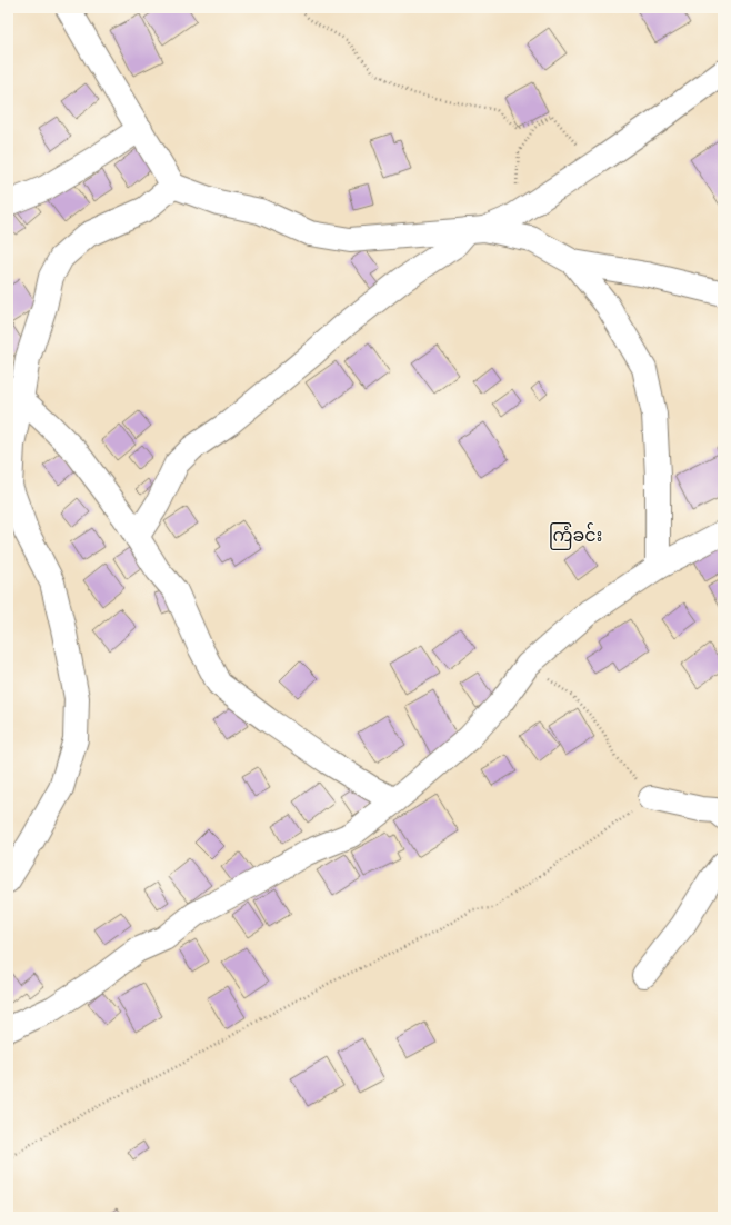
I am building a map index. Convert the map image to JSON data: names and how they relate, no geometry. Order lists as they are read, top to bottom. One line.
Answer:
{"districts":["ကြံခင်း"]}
